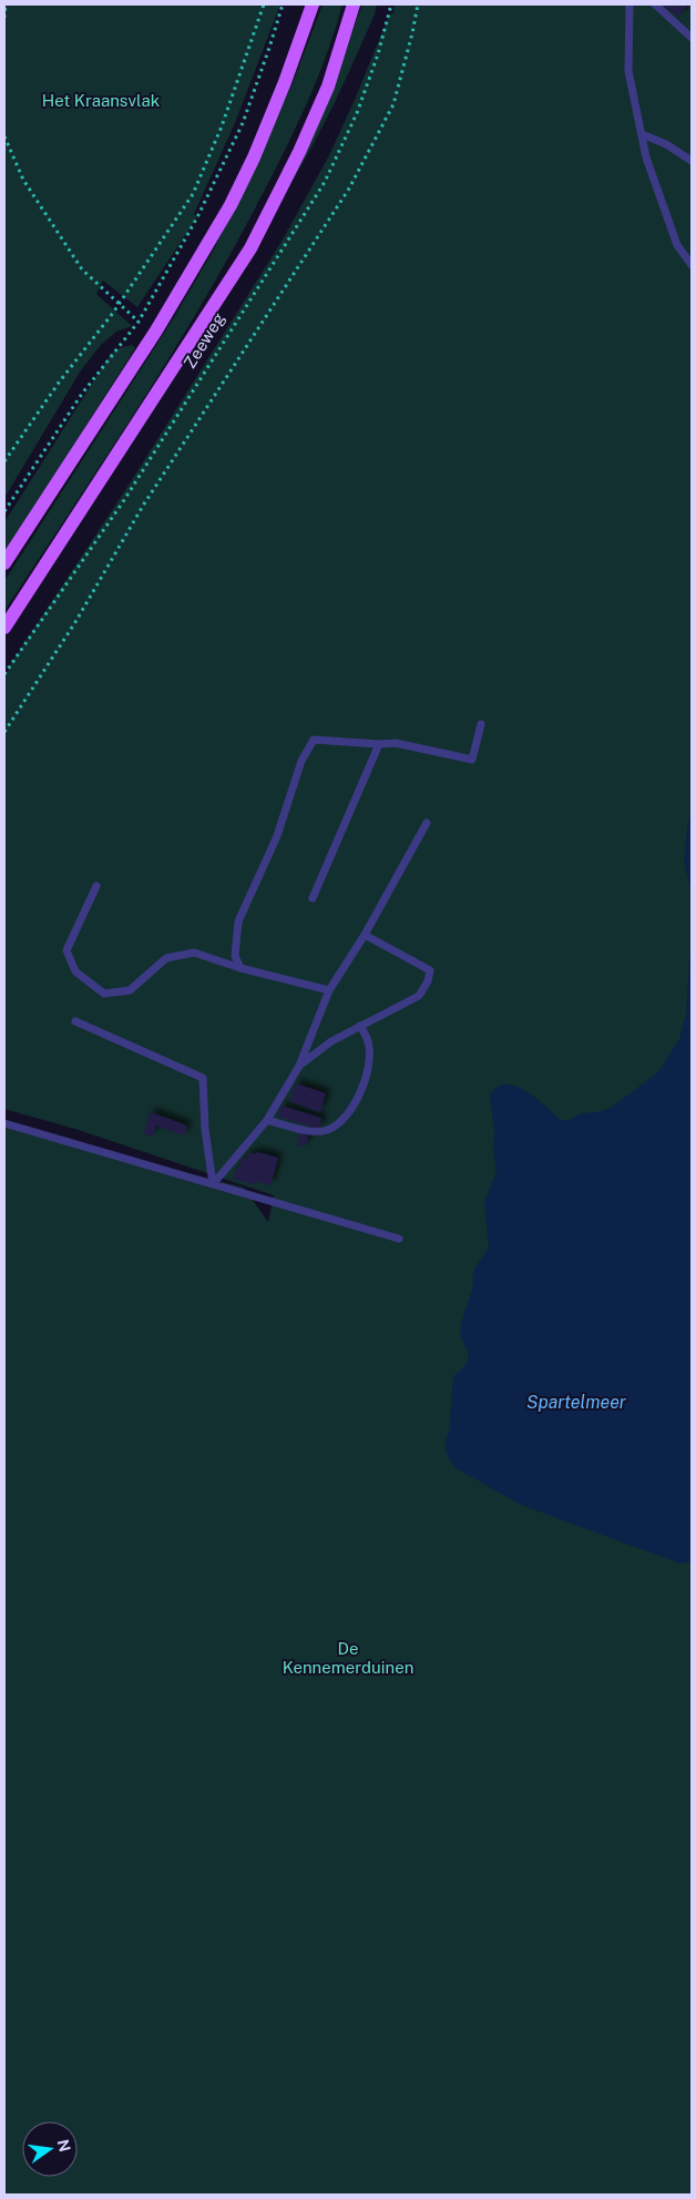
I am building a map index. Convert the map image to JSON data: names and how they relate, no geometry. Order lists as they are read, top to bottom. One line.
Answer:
{"streets":{"main road":["Zeeweg"]},"water":["Spartelmeer"],"parks":["Het Kraansvlak","De Kennemerduinen"],"north":"right"}
